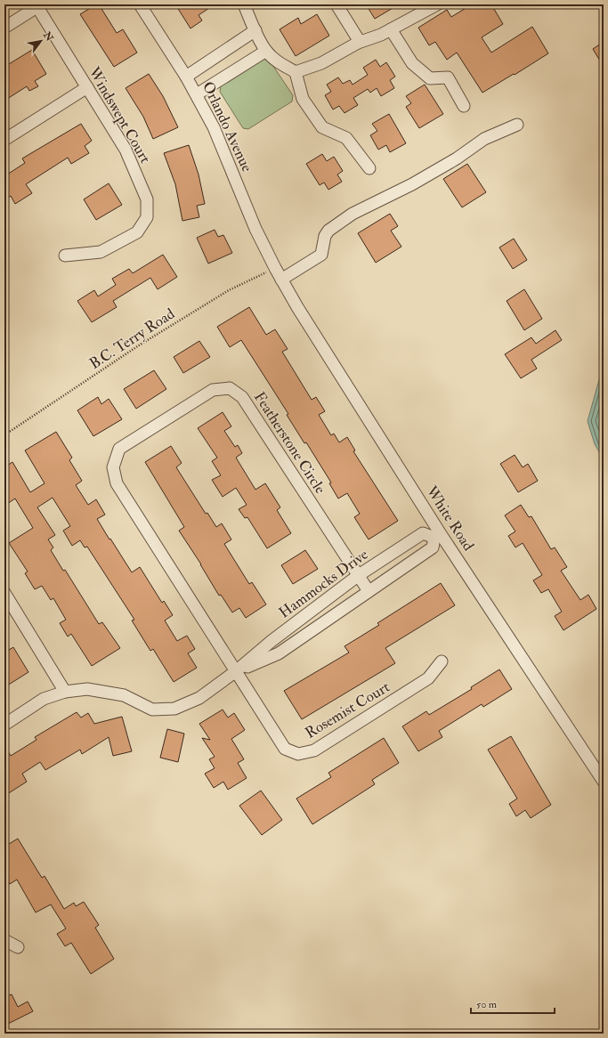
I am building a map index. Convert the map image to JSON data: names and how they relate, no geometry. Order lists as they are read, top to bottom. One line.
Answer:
{"streets":{"street":["Windswept Court","Orlando Avenue","Featherstone Circle","White Road","Hammocks Drive","Rosemist Court"],"path":["B.C. Terry Road"]},"crossings":[["Orlando Avenue","B.C. Terry Road"],["Orlando Avenue","White Road"],["B.C. Terry Road","White Road"],["Featherstone Circle","Hammocks Drive"],["Featherstone Circle","Rosemist Court"],["White Road","Hammocks Drive"],["Hammocks Drive","Rosemist Court"]],"scale_bar":"50 m","north":"top right"}
